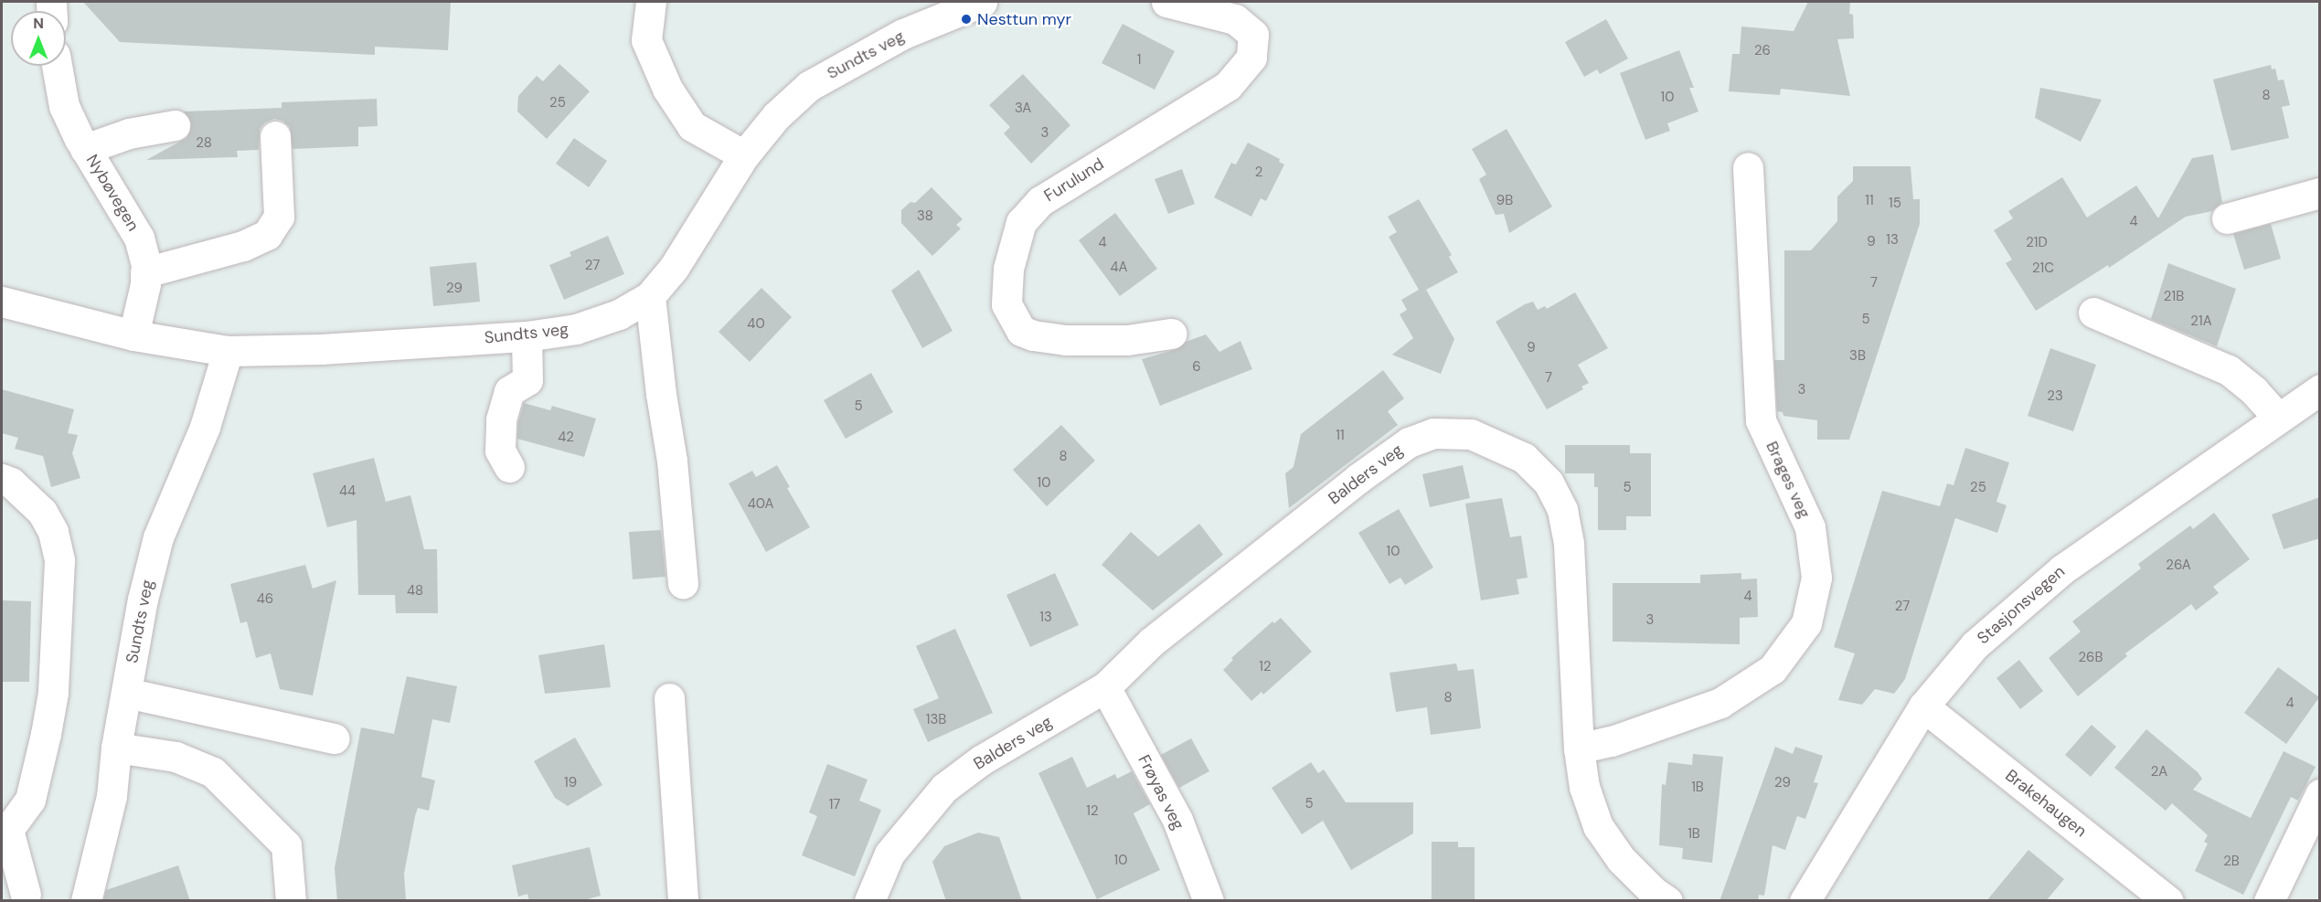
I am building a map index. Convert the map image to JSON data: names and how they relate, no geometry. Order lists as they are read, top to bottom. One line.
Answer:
{"streets":{"street":["Sundts veg","Furulund","Nybøvegen","Balders veg","Brages veg","Stasjonsvegen","Frøyas veg","Brakehaugen"]},"crossings":[["Sundts veg","Nybøvegen"],["Balders veg","Brages veg"],["Balders veg","Frøyas veg"],["Stasjonsvegen","Brakehaugen"]],"places":["Nesttun myr"],"house_numbers":["26","1","8","10","25","3A","3","28","2","9B","11","15","38","4","13","9","4","21D","27","4A","21C","7","29","21B","5","21A","40","9","3B","6","7","3","23","5","11","42","8","10","5","25","44","40A","10","26A","48","4","46","27","13","3","26B","12","8","4","13B","2A","19","29","1B","5","17","12","1B","10","2B"],"north":"top"}
